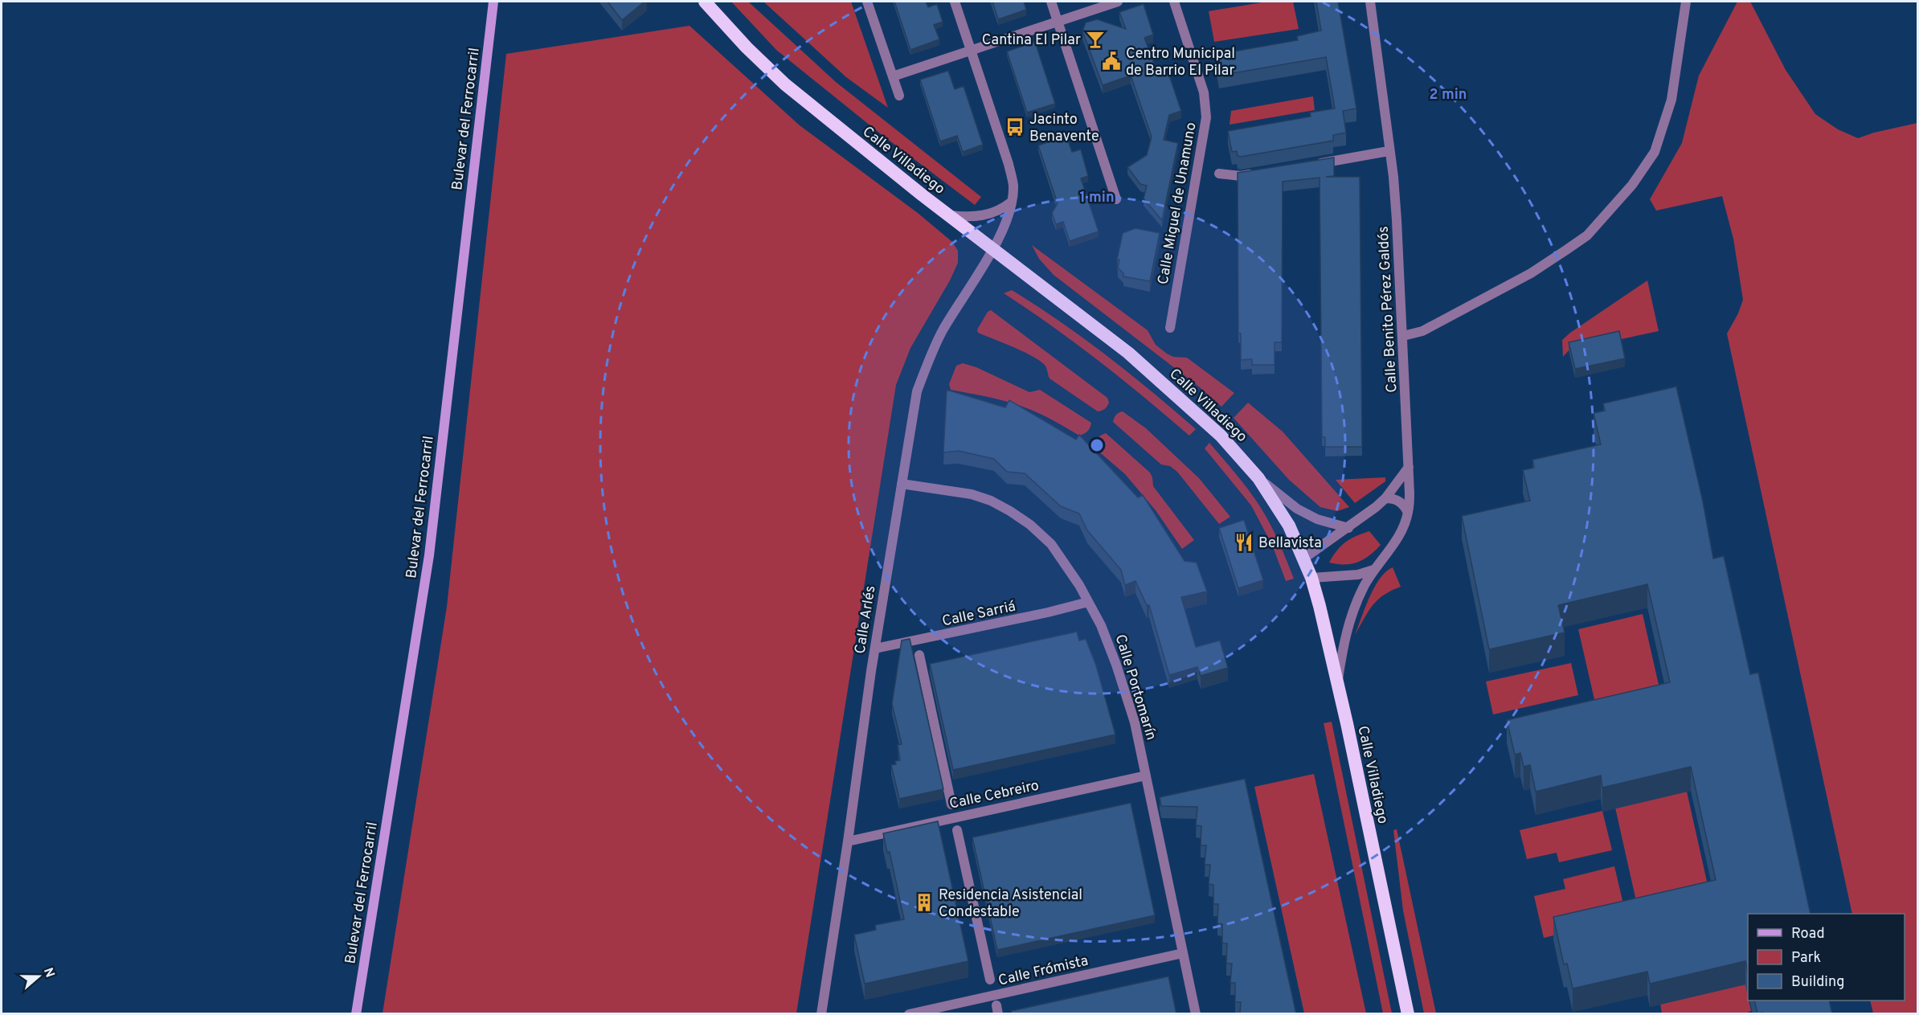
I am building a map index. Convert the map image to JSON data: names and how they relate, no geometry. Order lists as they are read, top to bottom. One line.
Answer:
{"streets":{"highway":["Calle Villadiego"],"main road":["Bulevar del Ferrocarril"],"street":["Calle Miguel de Unamuno","Calle Benito Pérez Galdós","Calle Sarriá","Calle Arlés","Calle Portomarín","Calle Cebreiro","Calle Frómista"]},"crossings":[["Calle Villadiego","Calle Benito Pérez Galdós"],["Calle Villadiego","Calle Arlés"],["Calle Sarriá","Calle Arlés"],["Calle Sarriá","Calle Portomarín"],["Calle Arlés","Calle Portomarín"],["Calle Arlés","Calle Cebreiro"],["Calle Portomarín","Calle Cebreiro"],["Calle Portomarín","Calle Frómista"]],"places":{"bar":["Cantina El Pilar"],"public building":["Centro Municipal de Barrio El Pilar"],"bus stop":["Jacinto Benavente"],"restaurant":["Bellavista"],"building":["Residencia Asistencial Condestable"]},"legend":["Road","Park","Building"],"north":"right","rings":["2 min","1 min"]}
